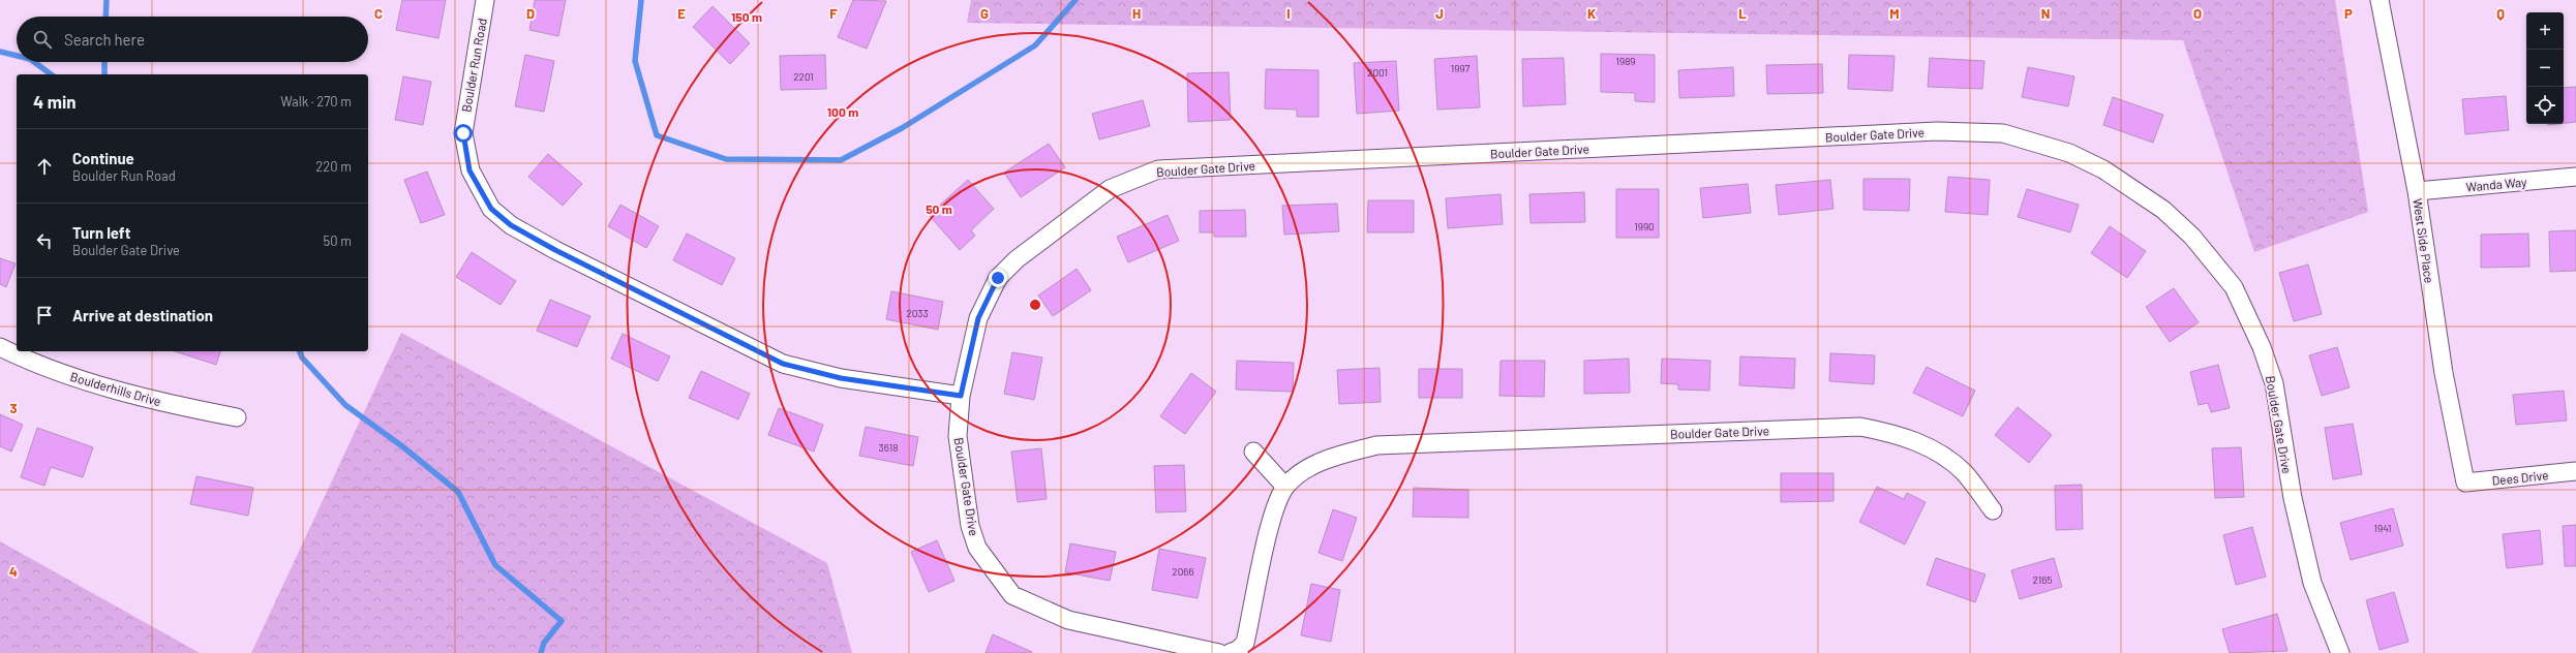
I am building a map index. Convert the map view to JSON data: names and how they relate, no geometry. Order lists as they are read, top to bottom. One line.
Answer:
{"streets":{"street":["Boulder Run Road","Boulder Gate Drive","Wanda Way","West Side Place","Boulderhills Drive","Dees Drive"]},"crossings":[["Boulder Run Road","Boulder Gate Drive"],["Wanda Way","West Side Place"],["West Side Place","Dees Drive"]],"house_numbers":["1989","1997","2001","2201","1990","2033","3618","1941","2066","2165"],"page":{"map_buttons":["+","−"],"search":"Search here","heading":["4 min","Walk · 270 m"],"list":[["Continue","Boulder Run Road","220 m"],["Turn left","Boulder Gate Drive","50 m"],"Arrive at destination"]},"grid":{"columns":["C","D","E","F","G","H","I","J","K","L","M","N","O","P","Q"],"rows":["3","4"]},"rings":["150 m","100 m","50 m"]}
